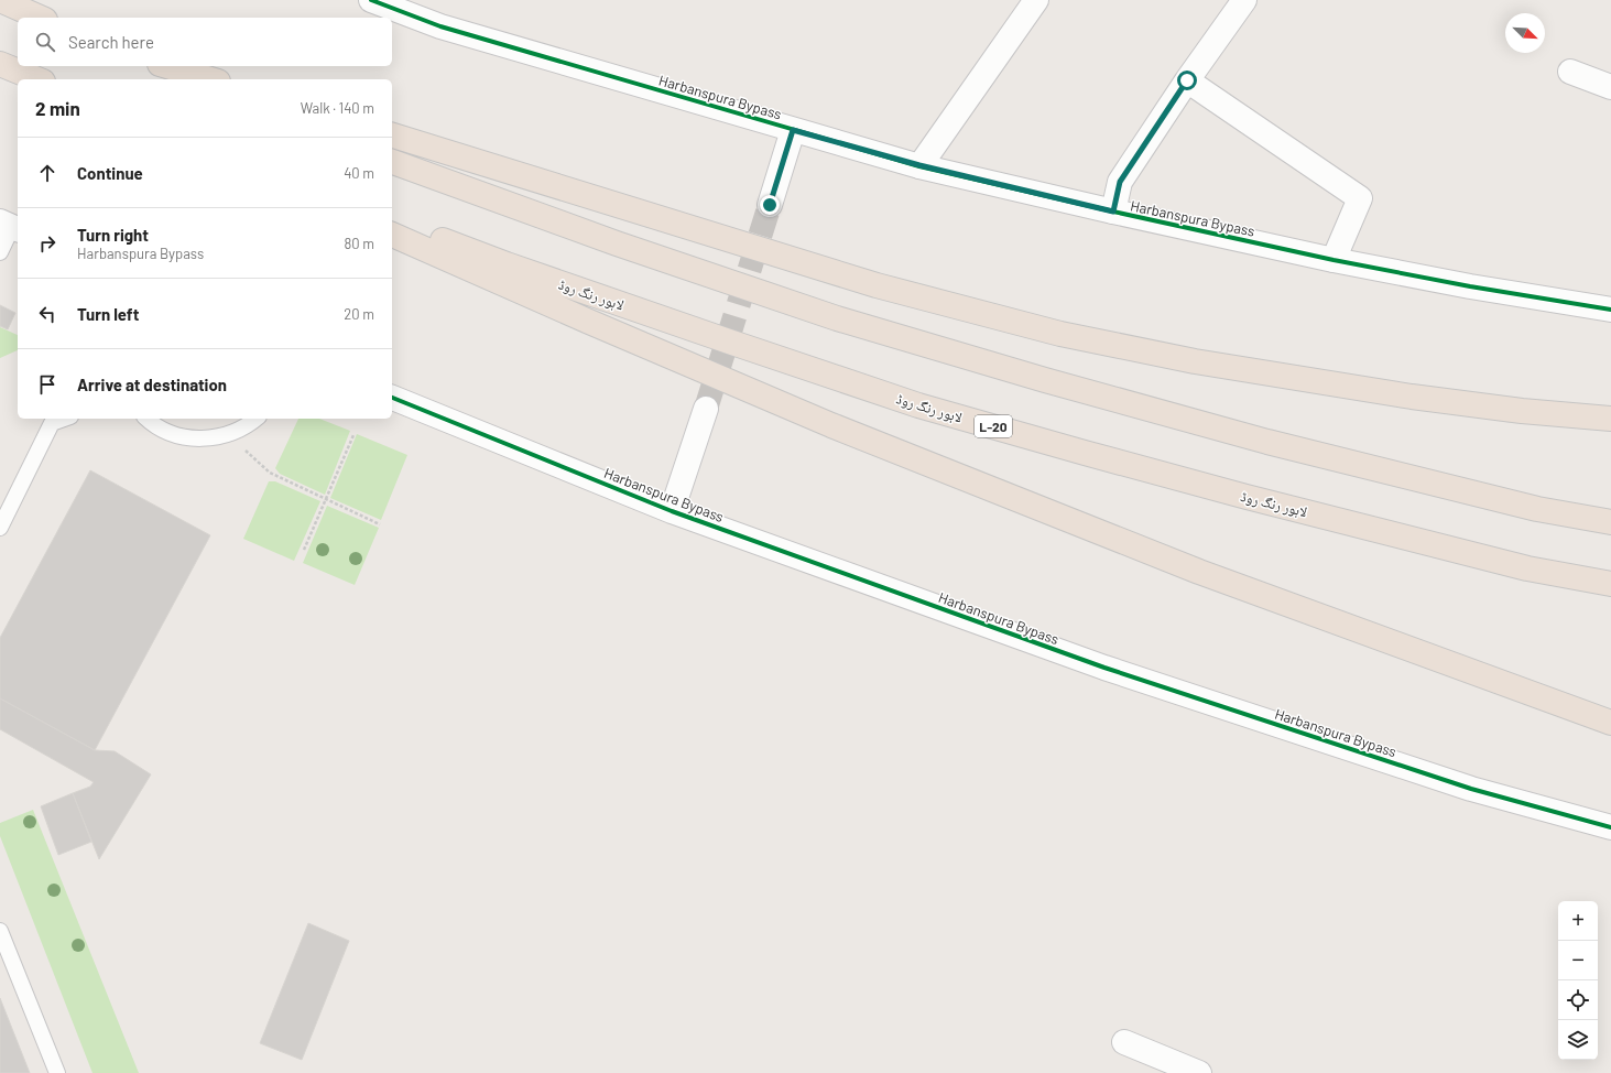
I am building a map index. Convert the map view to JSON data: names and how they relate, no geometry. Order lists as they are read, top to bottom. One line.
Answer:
{"streets":{"highway":["لاہور رنگ روڈ","L-20"],"street":["Harbanspura Bypass"]},"north":"bottom right","page":{"search":"Search here","heading":["2 min","Walk · 140 m"],"list":[["Continue","40 m"],["Turn right","Harbanspura Bypass","80 m"],["Turn left","20 m"],"Arrive at destination"],"map_buttons":["+","−"]}}
